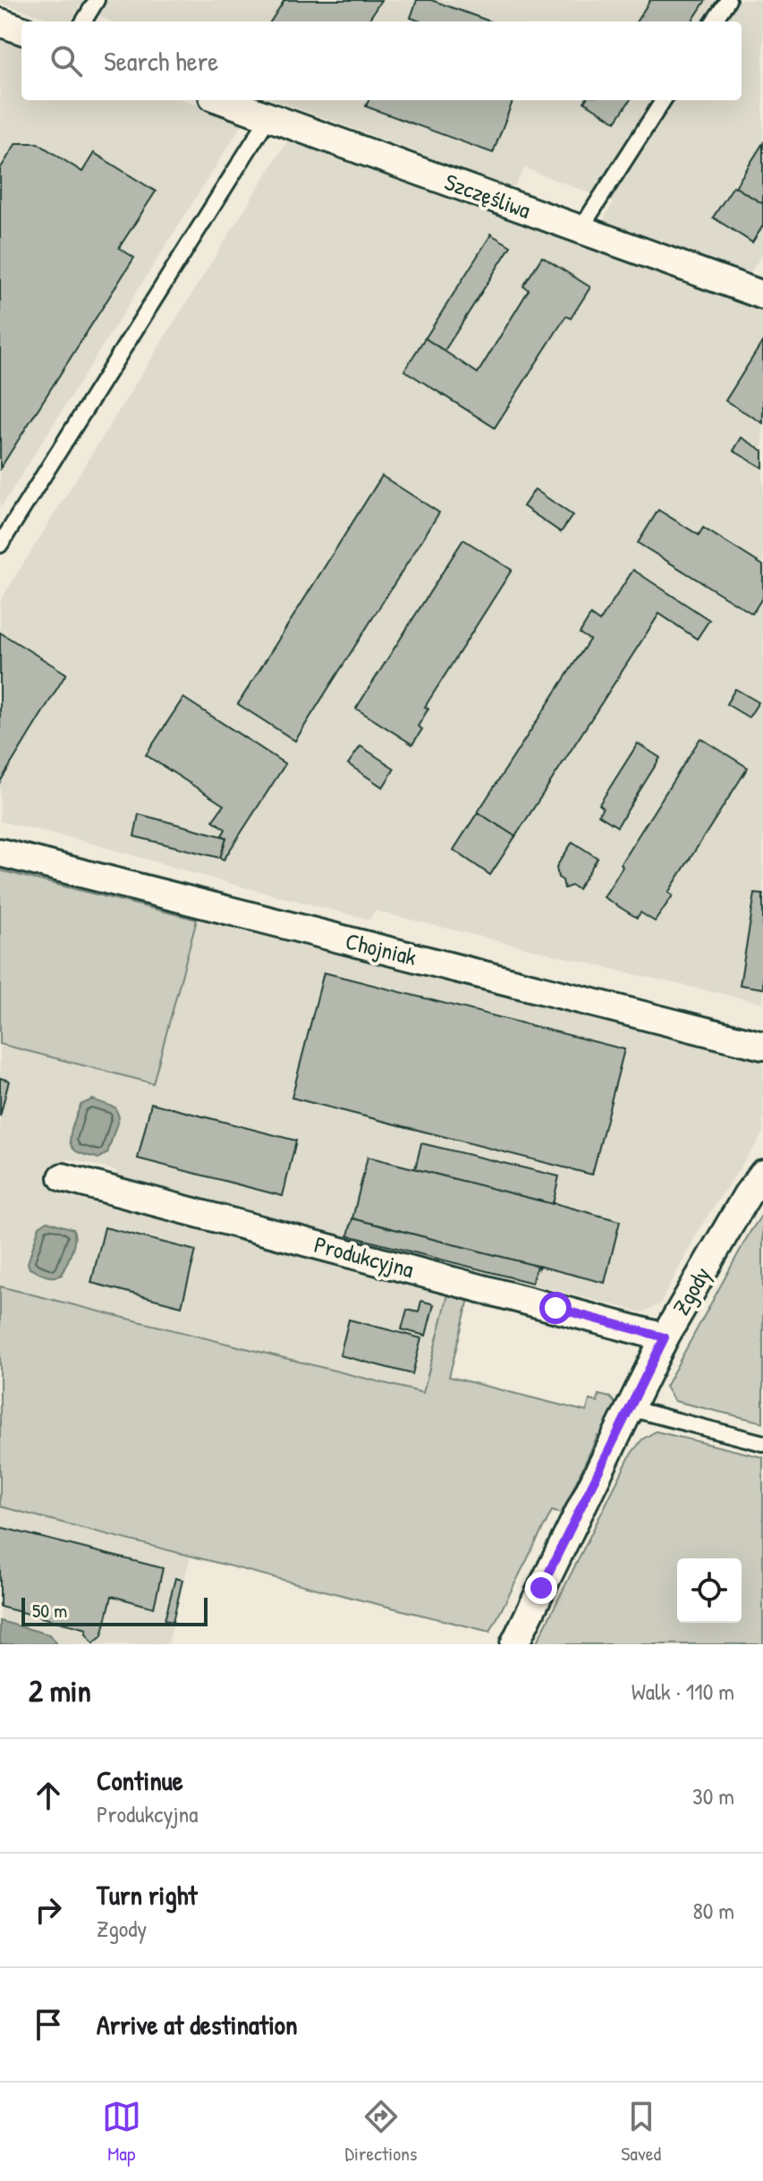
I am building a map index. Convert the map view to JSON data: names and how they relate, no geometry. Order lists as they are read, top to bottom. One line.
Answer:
{"streets":{"street":["Szczęśliwa","Chojniak","Produkcyjna","Zgody"]},"crossings":[["Produkcyjna","Zgody"]],"scale_bar":"50 m","page":{"search":"Search here","scale":"50 m","heading":["2 min","Walk · 110 m"],"list":[["Continue","Produkcyjna","30 m"],["Turn right","Zgody","80 m"],"Arrive at destination"],"nav":["Map","Directions","Saved"]}}
